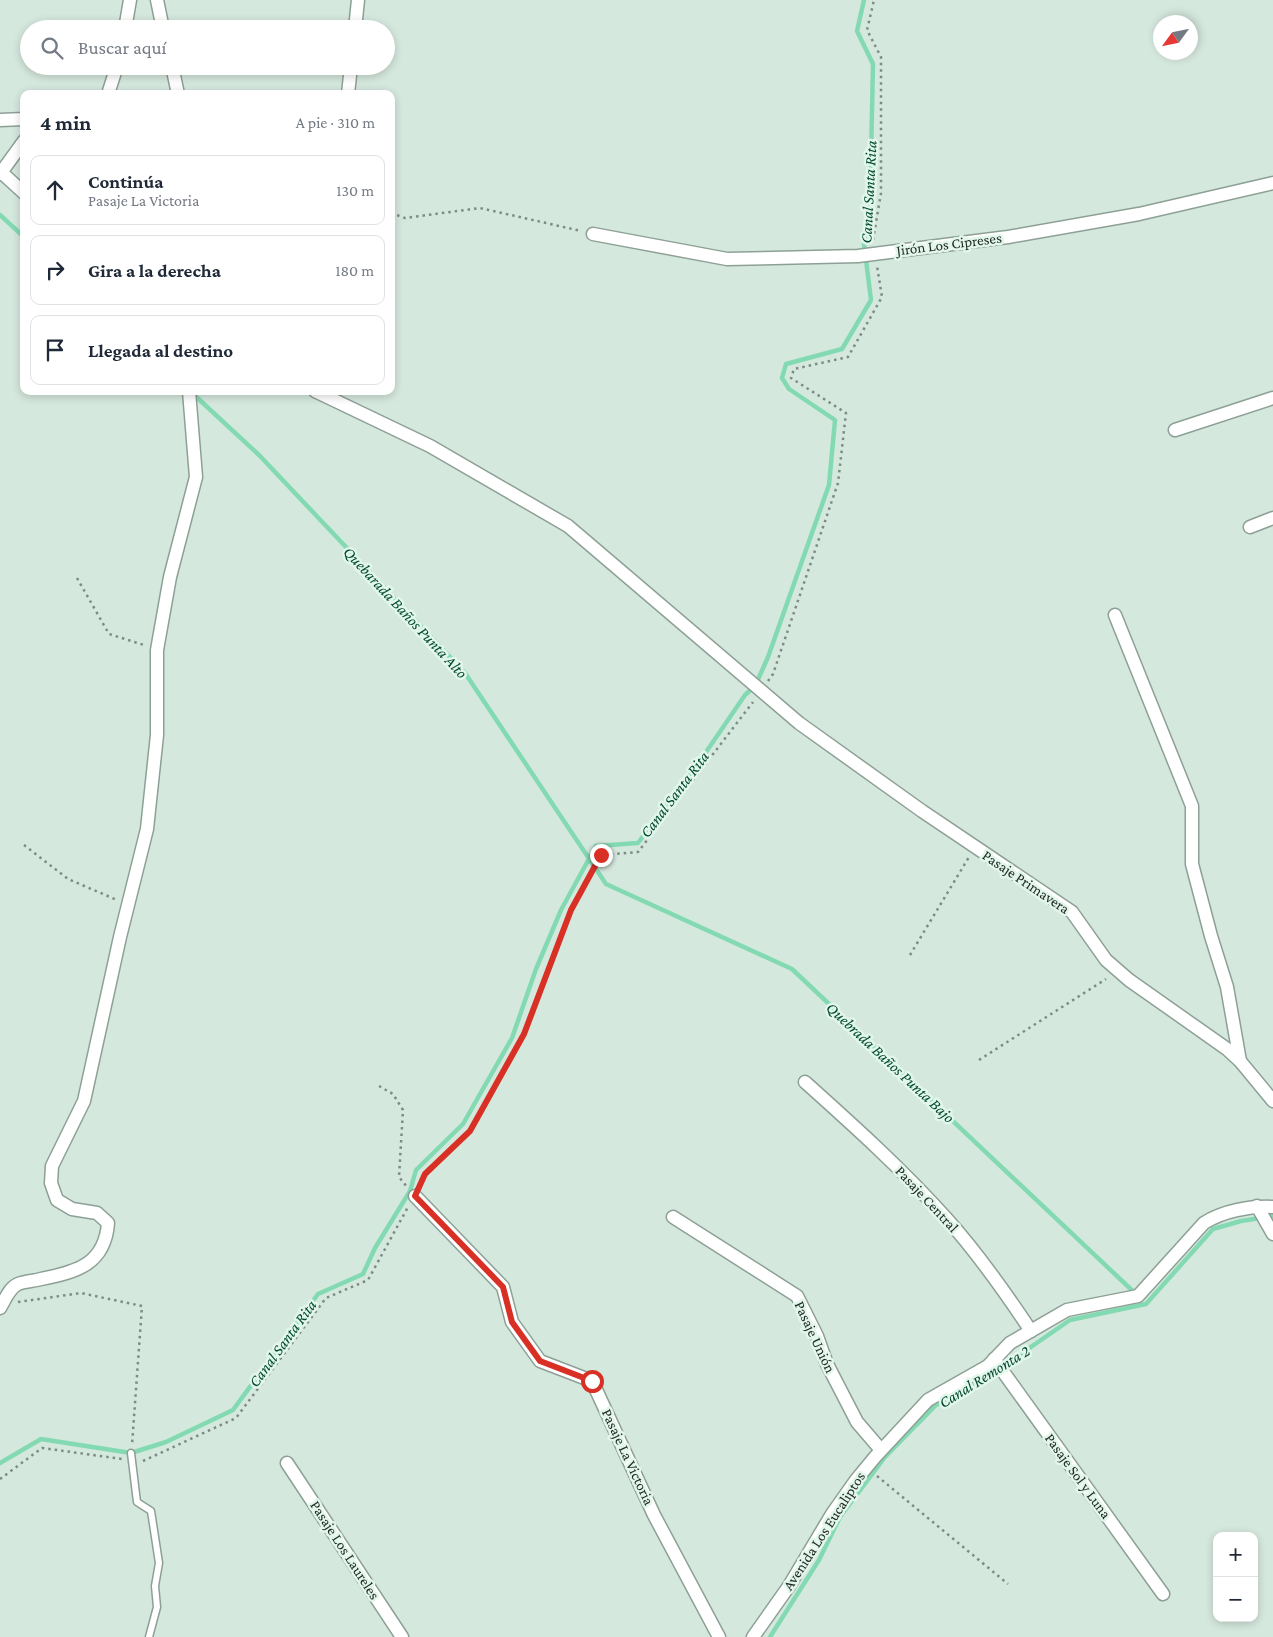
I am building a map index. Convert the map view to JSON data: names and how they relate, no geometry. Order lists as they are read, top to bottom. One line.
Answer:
{"streets":{"street":["Jirón Los Cipreses","Pasaje Primavera","Pasaje Central","Pasaje Unión","Pasaje La Victoria","Pasaje Sol y Luna","Avenida Los Eucaliptos","Pasaje Los Laureles"]},"crossings":[["Pasaje Central","Avenida Los Eucaliptos"],["Pasaje Unión","Avenida Los Eucaliptos"],["Pasaje Sol y Luna","Avenida Los Eucaliptos"]],"water":["Canal Santa Rita","Quebarada Baños Punta Alto","Quebrada Baños Punta Bajo","Canal Remonta 2"],"north":"bottom left","page":{"search":"Buscar aquí","heading":["4 min","A pie · 310 m"],"list":[["Continúa","Pasaje La Victoria","130 m"],["Gira a la derecha","180 m"],"Llegada al destino"],"map_buttons":["+","−"]}}
